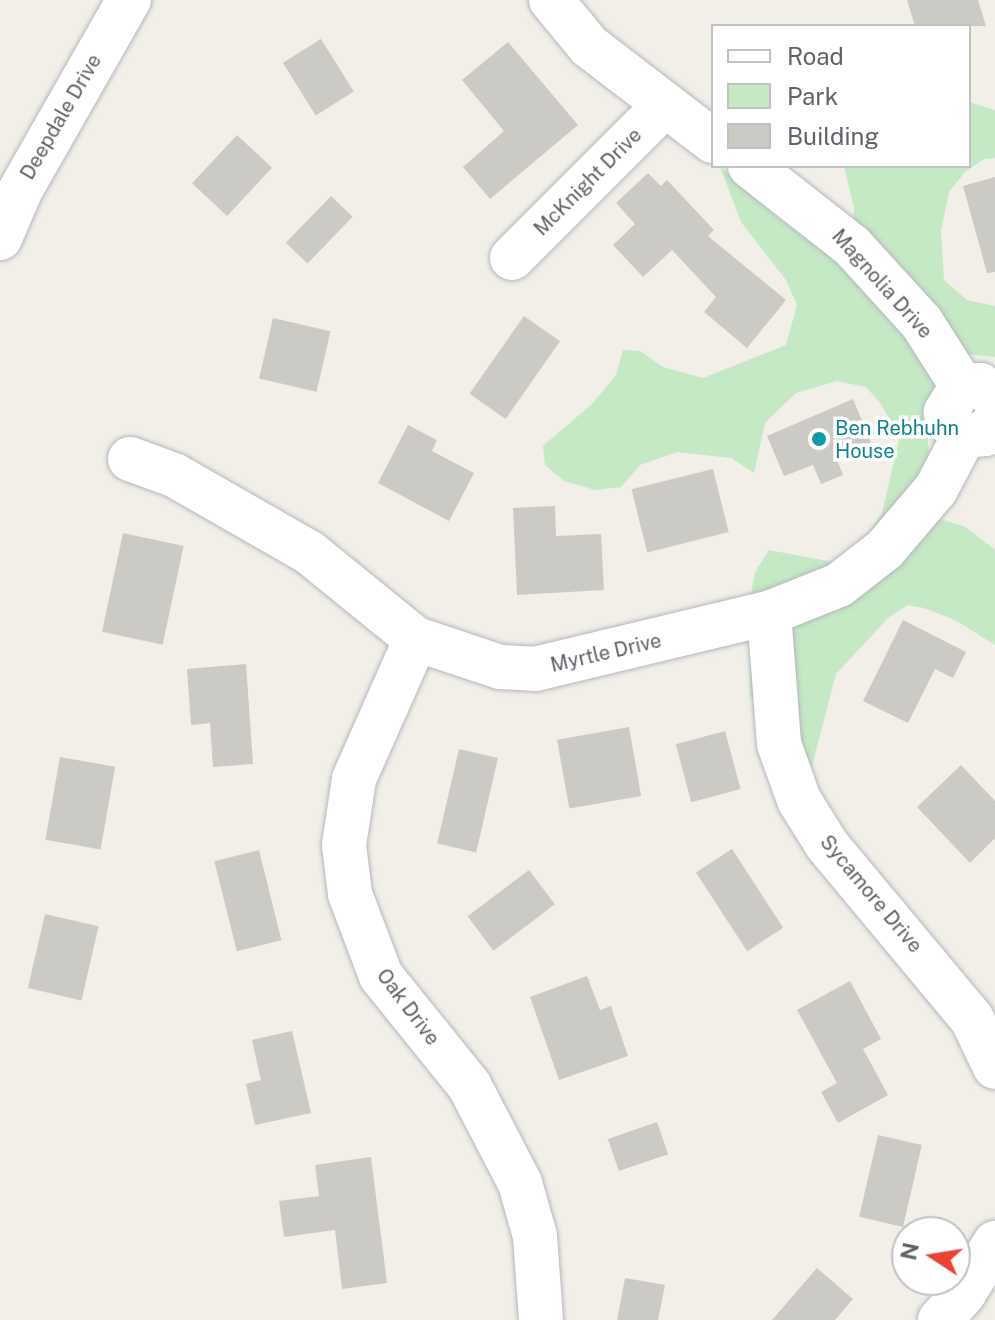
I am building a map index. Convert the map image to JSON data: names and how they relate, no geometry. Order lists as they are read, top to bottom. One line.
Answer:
{"streets":{"street":["Deepdale Drive","McKnight Drive","Magnolia Drive","Myrtle Drive","Sycamore Drive","Oak Drive"]},"crossings":[["Magnolia Drive","Myrtle Drive"],["Myrtle Drive","Sycamore Drive"],["Myrtle Drive","Oak Drive"]],"places":["Ben Rebhuhn House"],"legend":["Road","Park","Building"],"north":"left"}
